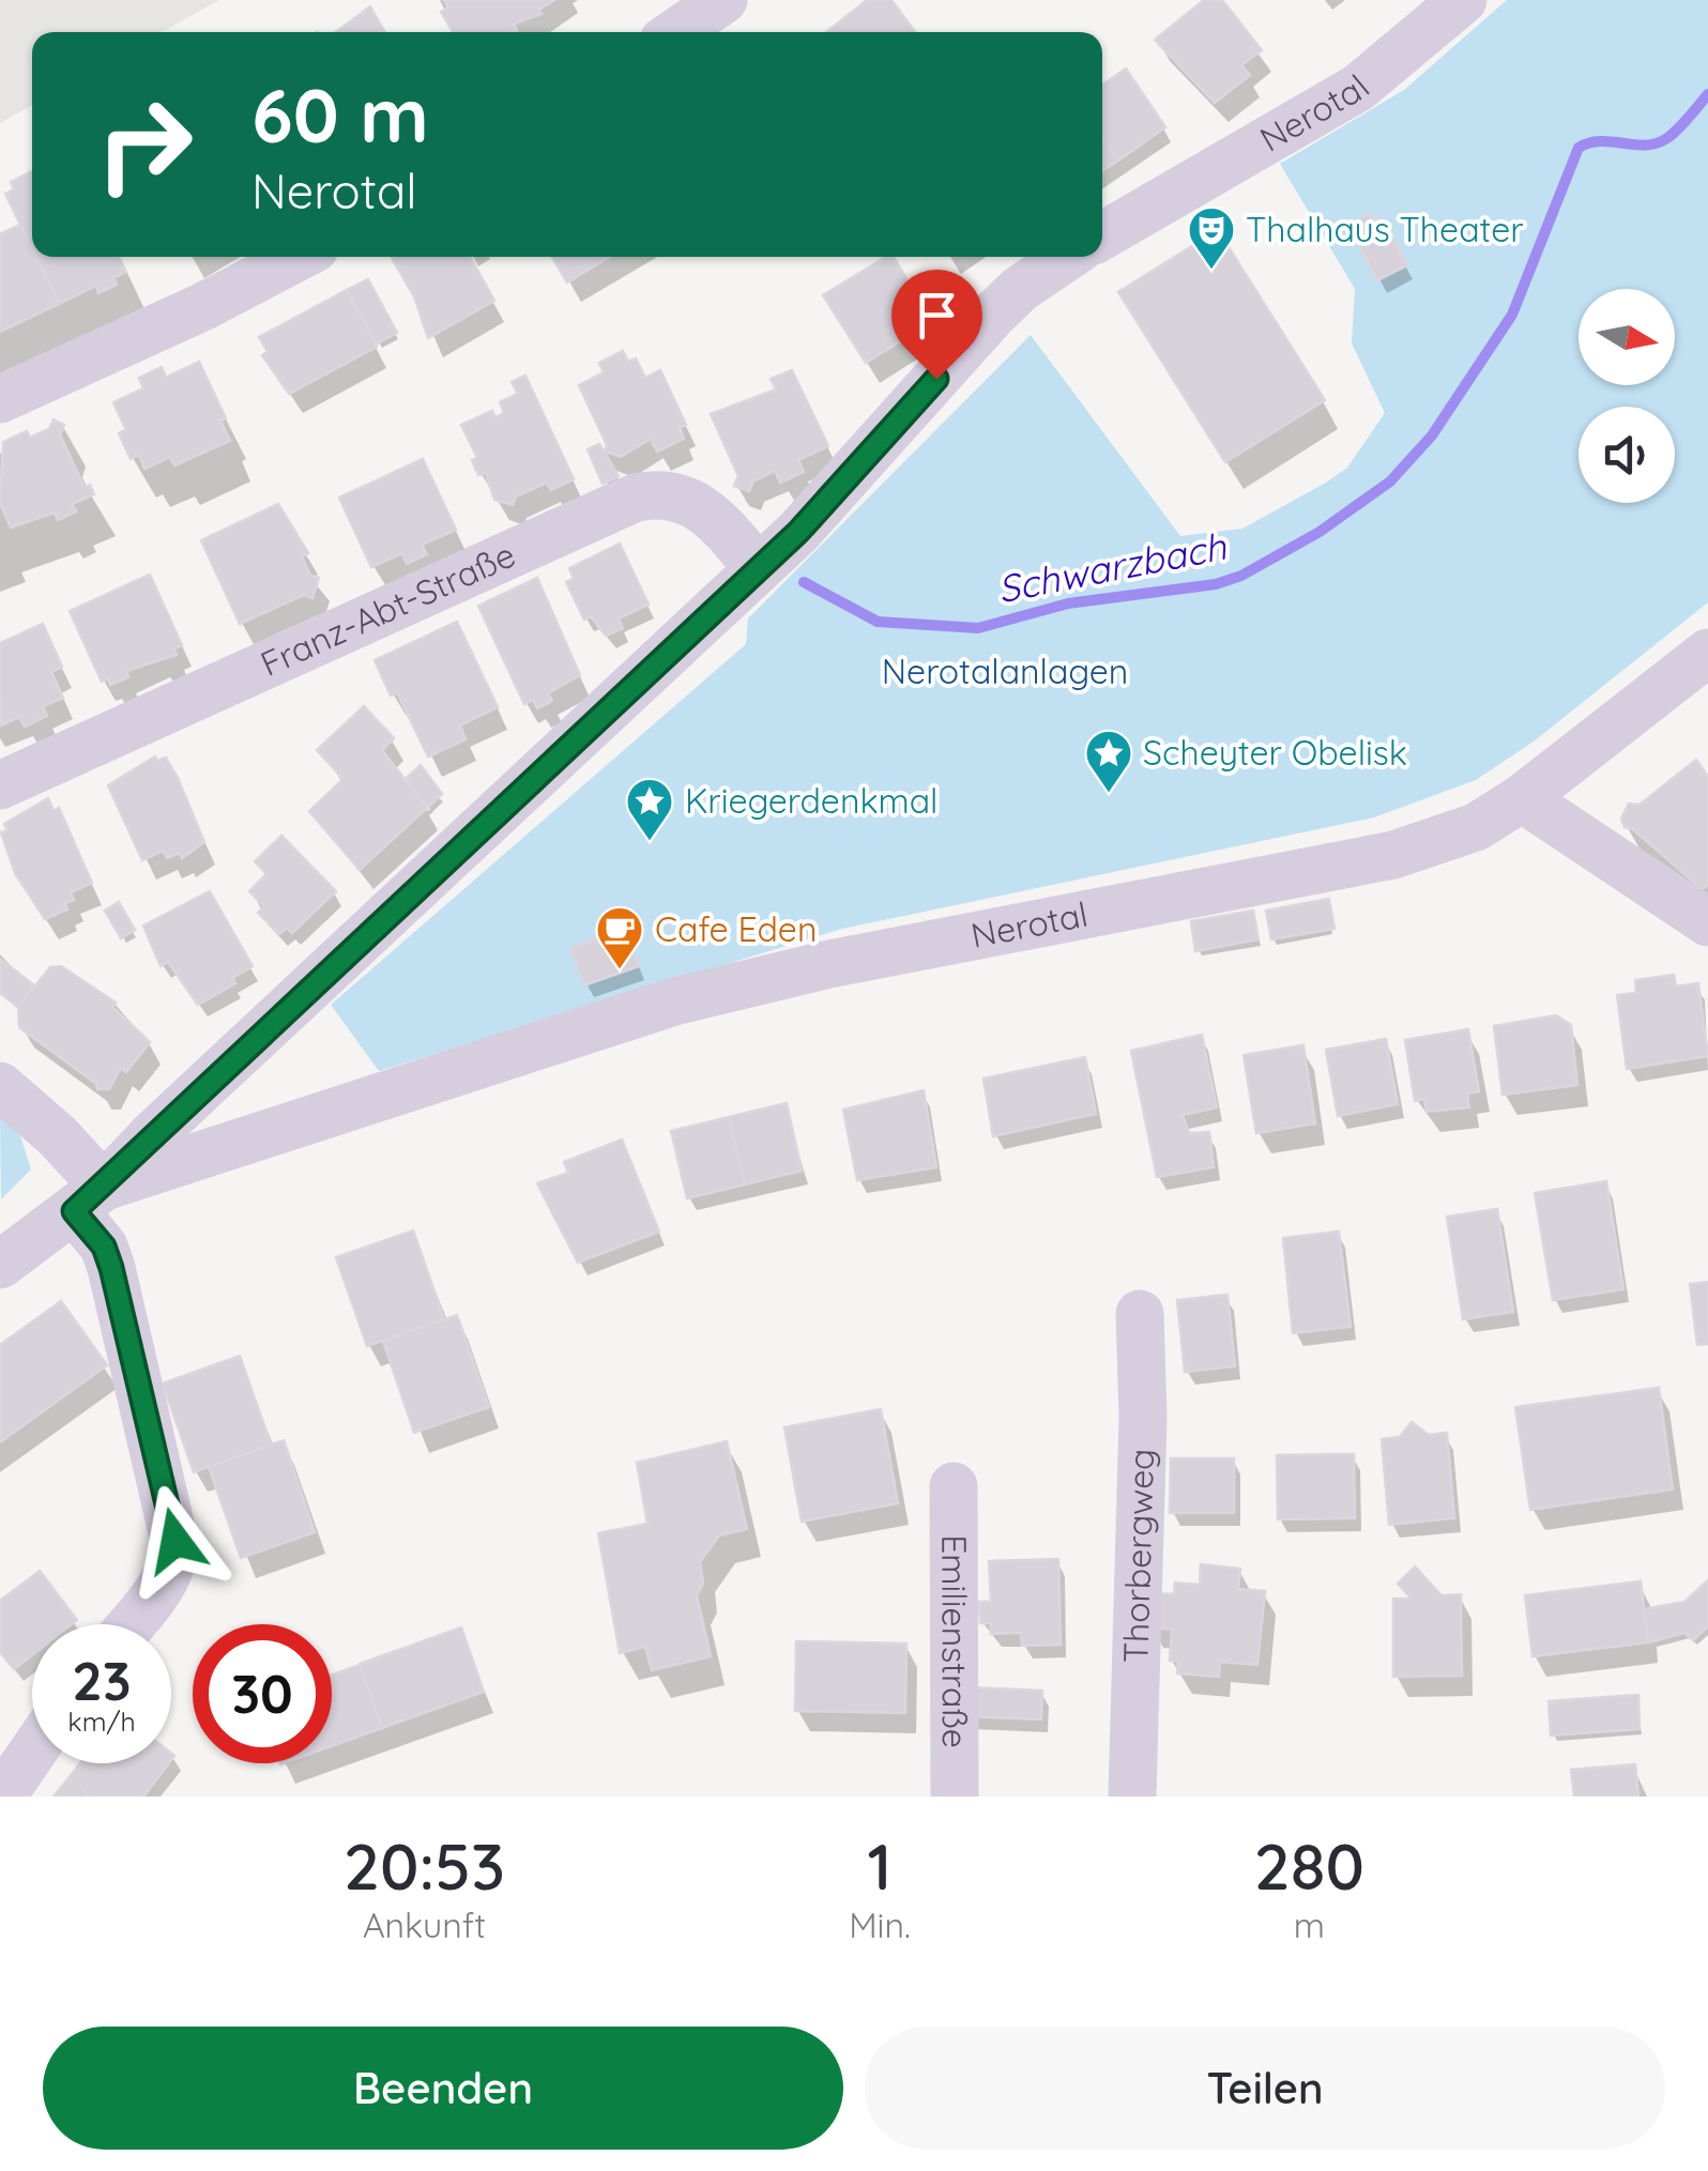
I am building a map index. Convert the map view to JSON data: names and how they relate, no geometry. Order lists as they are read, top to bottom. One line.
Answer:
{"streets":{"street":["Nerotal","Franz-Abt-Straße","Thorbergweg","Emilienstraße"]},"water":["Schwarzbach"],"parks":["Nerotalanlagen"],"places":{"theatre":["Thalhaus Theater"],"place":["Scheyter Obelisk","Kriegerdenkmal"],"cafe":["Cafe Eden"]},"north":"right","page":{"turn":["60 m","Nerotal"],"speed":"23 km/h","limit":"30","eta":["20:53","Ankunft","1","Min.","280","m"],"buttons":["Beenden","Teilen"]}}
